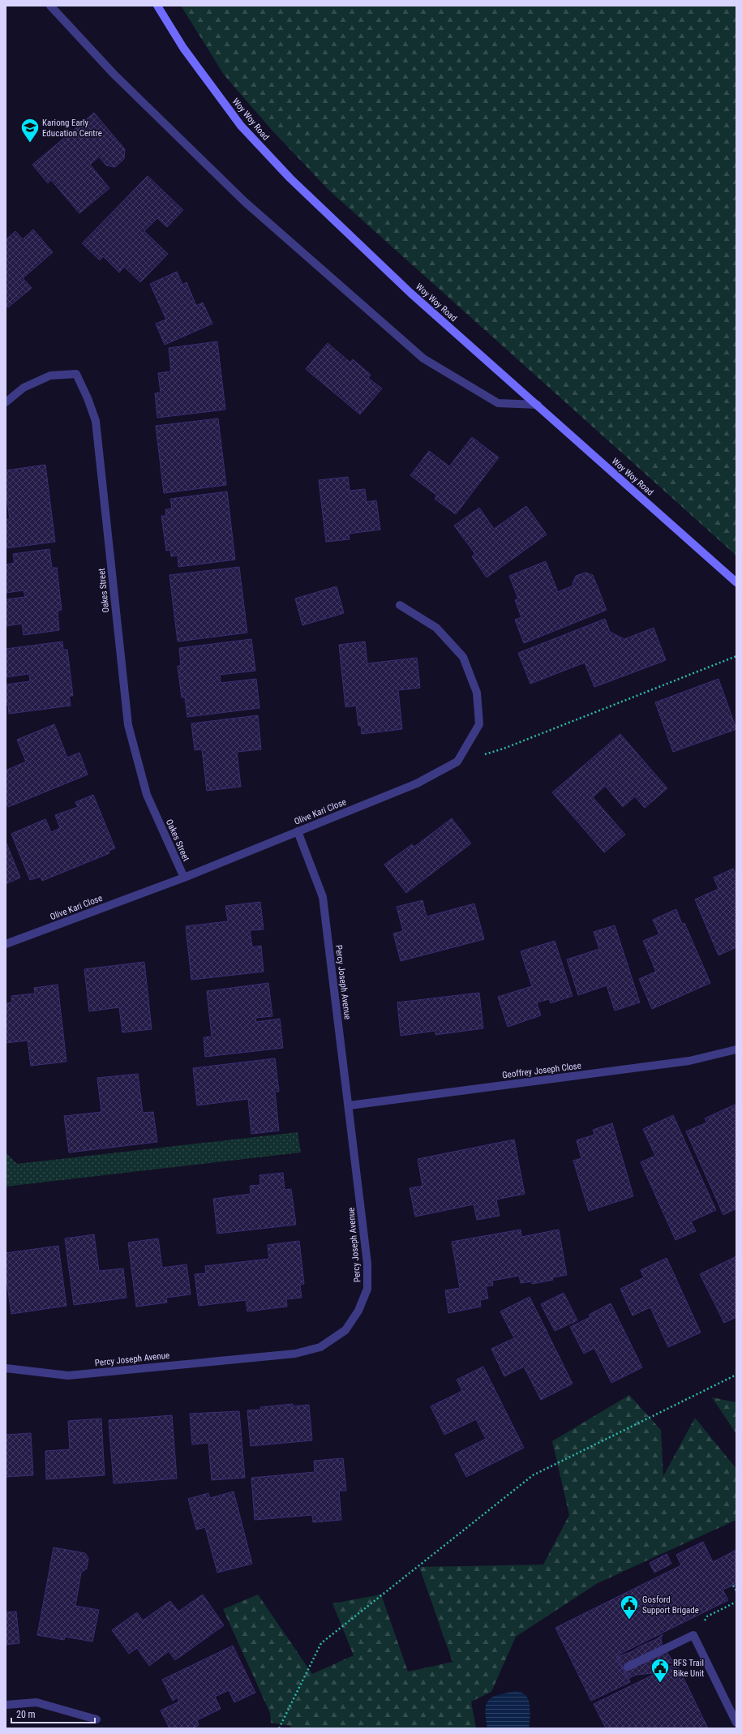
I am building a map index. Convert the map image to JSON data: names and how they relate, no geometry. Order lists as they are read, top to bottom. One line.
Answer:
{"streets":{"main road":["Woy Woy Road"],"street":["Oakes Street","Olive Kari Close","Percy Joseph Avenue","Geoffrey Joseph Close"]},"crossings":[["Oakes Street","Olive Kari Close"],["Olive Kari Close","Percy Joseph Avenue"],["Percy Joseph Avenue","Geoffrey Joseph Close"]],"places":{"school or university":["Kariong Early Education Centre"],"public building":["Gosford Support Brigade","RFS Trail Bike Unit"]},"scale_bar":"20 m"}
